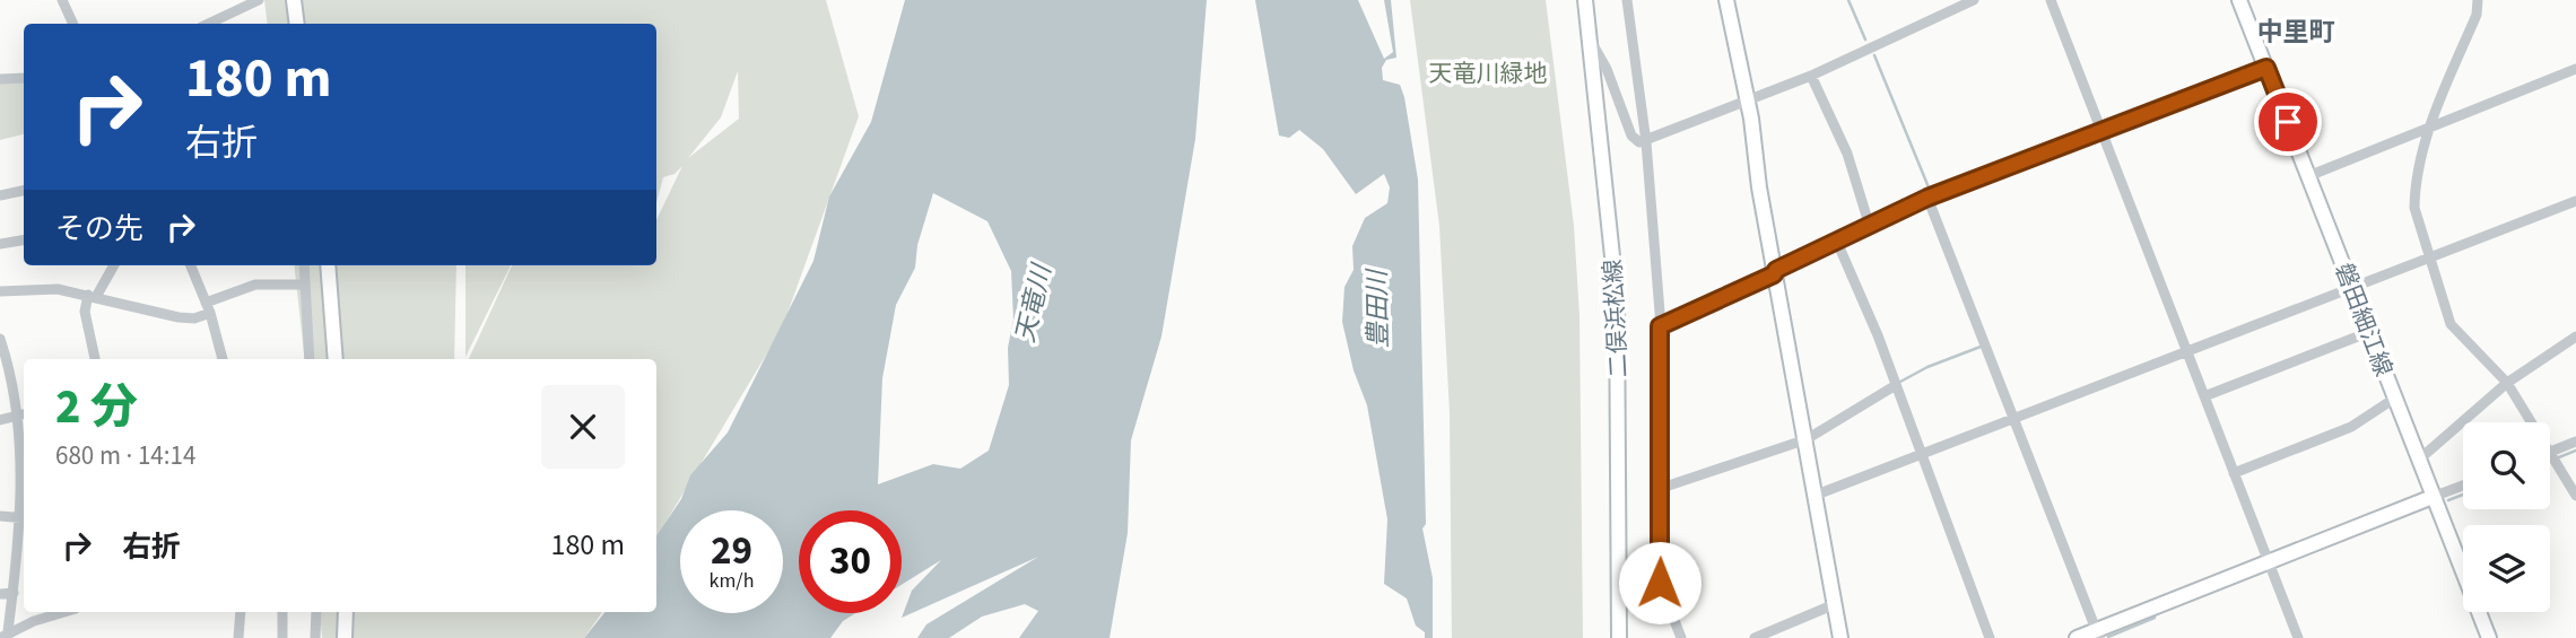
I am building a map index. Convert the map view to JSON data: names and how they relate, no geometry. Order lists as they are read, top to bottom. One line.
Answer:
{"streets":{"main road":["二俣浜松線","磐田細江線"]},"districts":["中里町"],"water":["天竜川","豊田川"],"parks":["天竜川緑地"],"page":{"turn":["180 m","右折"],"then":"その先","heading":["2 分","680 m · 14:14"],"list":[{"name":"右折","value":"180 m"}],"speed":"29 km/h","limit":"30"}}
